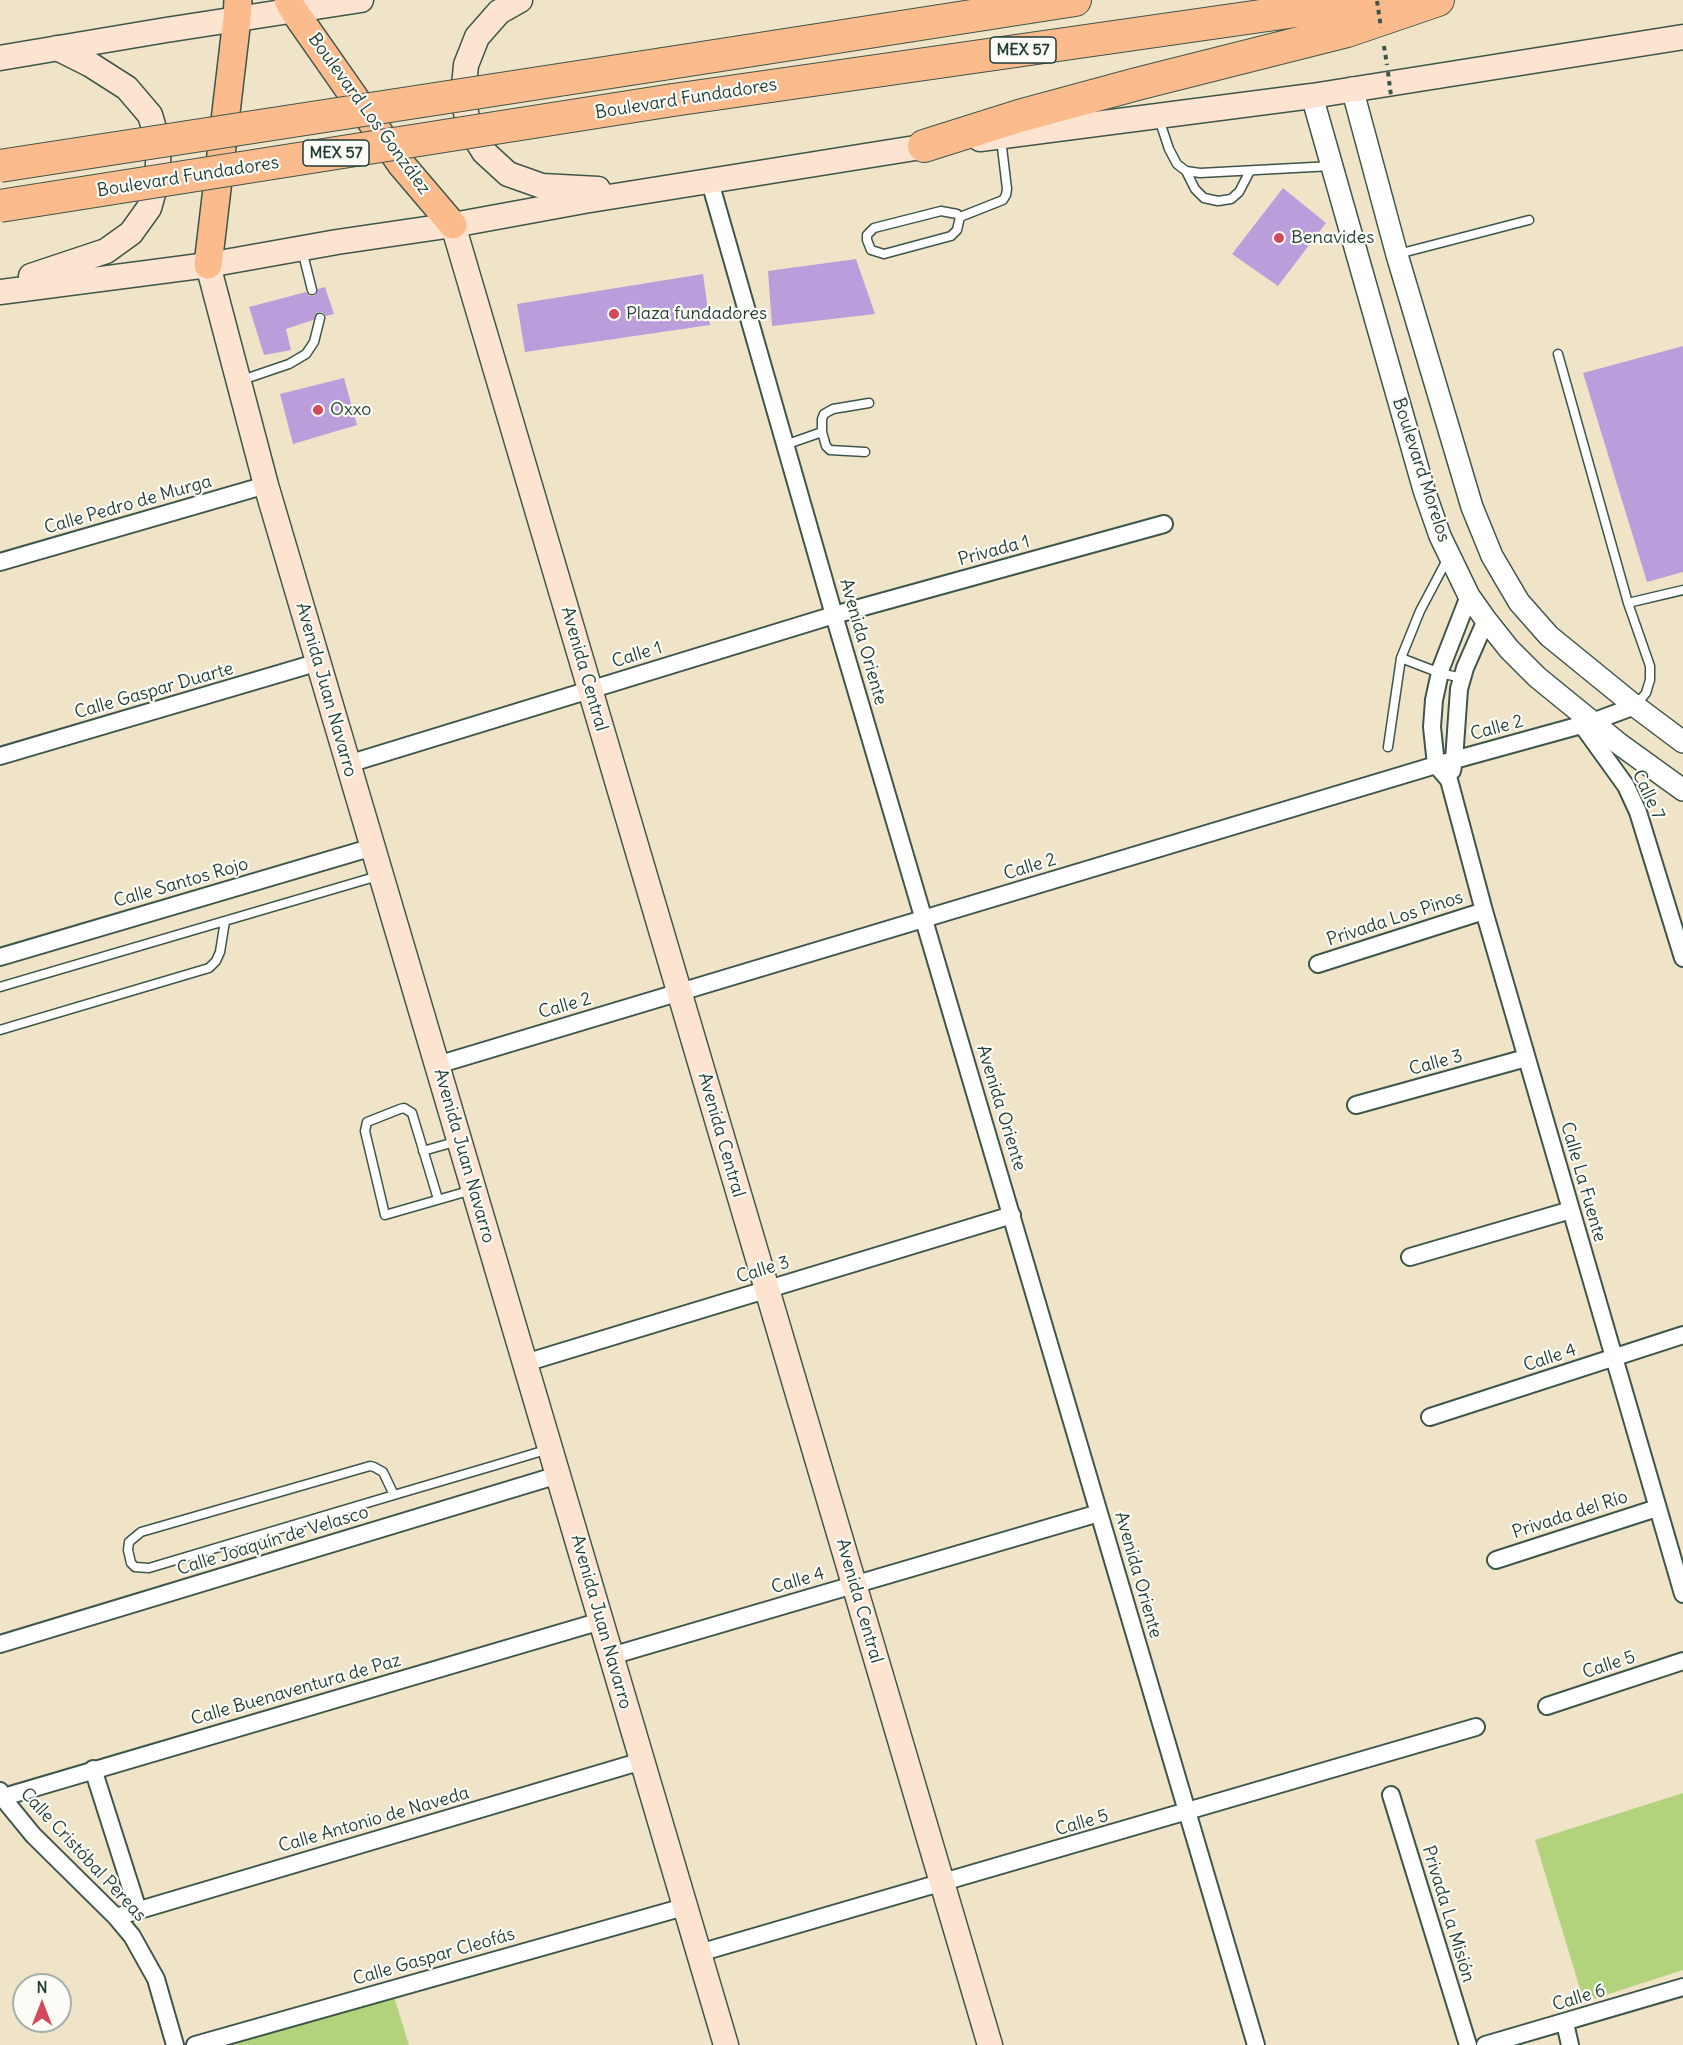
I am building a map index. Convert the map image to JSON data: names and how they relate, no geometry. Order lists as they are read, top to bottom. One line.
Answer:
{"streets":{"highway":["MEX 57","Boulevard Fundadores"],"main road":["Boulevard Los González","Avenida Central","Avenida Juan Navarro"],"street":["Boulevard Morelos","Calle Pedro de Murga","Privada 1","Avenida Oriente","Calle 1","Calle Gaspar Duarte","Calle 2","Calle 7","Calle Santos Rojo","Privada Los Pinos","Calle 3","Calle La Fuente","Calle 4","Privada del Río","Calle Joaquín de Velasco","Calle 5","Calle Buenaventura de Paz","Calle Antonio de Naveda","Calle Cristóbal Pereas","Privada La Misión","Calle Gaspar Cleofás","Calle 6"]},"crossings":[["Boulevard Los González","Avenida Central"],["Boulevard Morelos","Calle 2"],["Boulevard Morelos","Calle 7"],["Boulevard Morelos","Calle La Fuente"],["Calle Pedro de Murga","Avenida Juan Navarro"],["Privada 1","Avenida Oriente"],["Privada 1","Calle 1"],["Avenida Oriente","Calle 1"],["Avenida Oriente","Calle 2"],["Avenida Oriente","Calle 3"],["Avenida Oriente","Calle 4"],["Avenida Oriente","Calle 5"],["Calle 1","Avenida Central"],["Calle 1","Avenida Juan Navarro"],["Avenida Central","Calle 2"],["Avenida Central","Calle 3"],["Avenida Central","Calle 4"],["Avenida Central","Calle 5"],["Avenida Juan Navarro","Calle Gaspar Duarte"],["Avenida Juan Navarro","Calle 2"],["Avenida Juan Navarro","Calle Santos Rojo"],["Avenida Juan Navarro","Calle 3"],["Avenida Juan Navarro","Calle 4"],["Avenida Juan Navarro","Calle Joaquín de Velasco"],["Avenida Juan Navarro","Calle 5"],["Avenida Juan Navarro","Calle Buenaventura de Paz"],["Avenida Juan Navarro","Calle Antonio de Naveda"],["Avenida Juan Navarro","Calle Gaspar Cleofás"],["Calle 2","Calle 7"],["Calle 2","Calle La Fuente"],["Privada Los Pinos","Calle La Fuente"],["Calle 3","Calle La Fuente"],["Calle La Fuente","Calle 4"],["Calle La Fuente","Privada del Río"],["Calle Buenaventura de Paz","Calle Cristóbal Pereas"],["Calle Antonio de Naveda","Calle Cristóbal Pereas"]],"places":["Benavides","Plaza fundadores","Oxxo"],"north":"top"}
